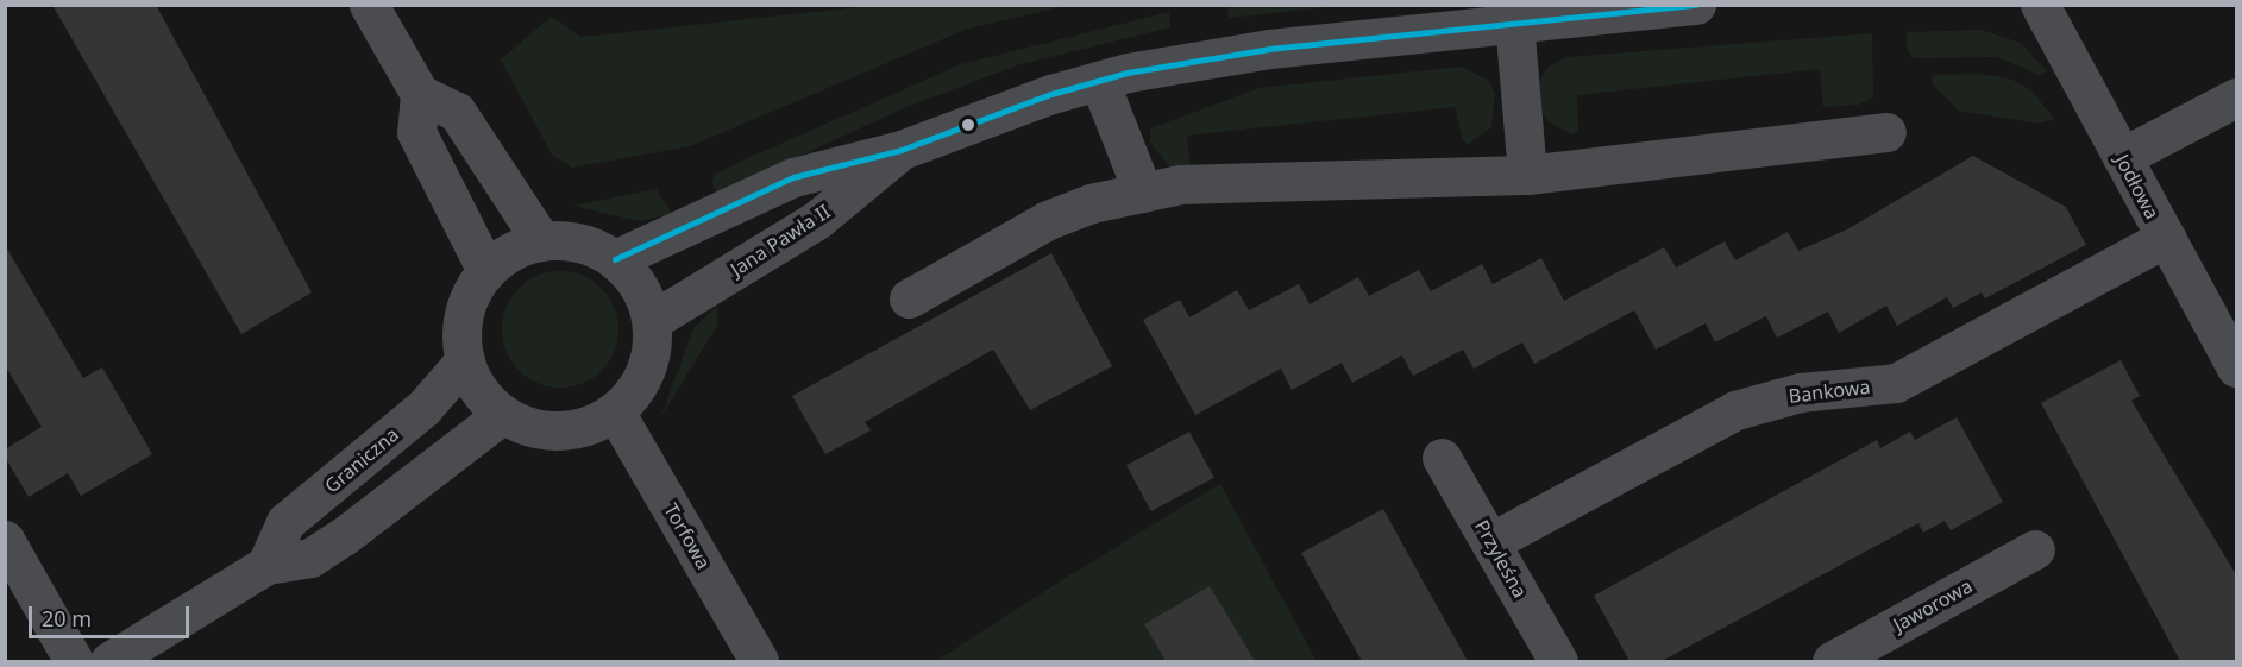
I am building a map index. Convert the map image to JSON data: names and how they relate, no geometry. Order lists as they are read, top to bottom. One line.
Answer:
{"streets":{"street":["Jodłowa","Jana Pawła II","Bankowa","Graniczna","Torfowa","Przyleśna","Jaworowa"]},"crossings":[["Jodłowa","Bankowa"],["Jana Pawła II","Graniczna"],["Jana Pawła II","Torfowa"],["Bankowa","Przyleśna"],["Graniczna","Torfowa"]],"scale_bar":"20 m"}
